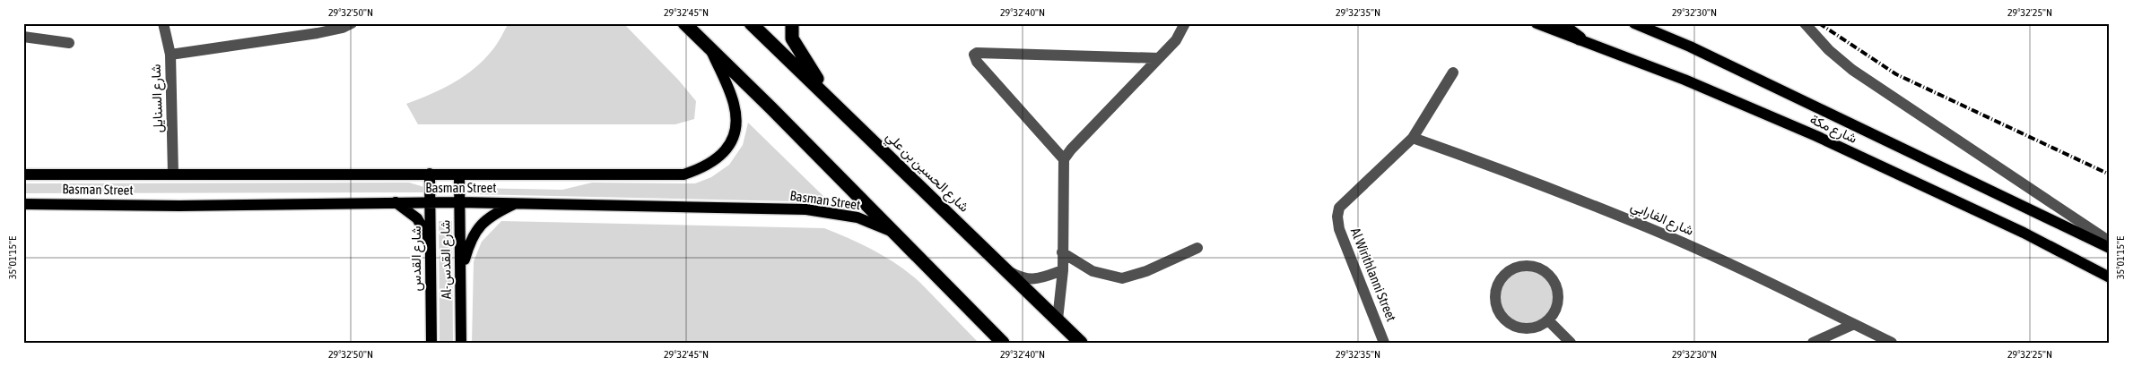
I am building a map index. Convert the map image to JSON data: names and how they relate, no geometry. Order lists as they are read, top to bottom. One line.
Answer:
{"streets":{"highway":["شارع الحسين بن علي"],"main road":["شارع مكة","Basman Street","شارع القدس","Al-شارع القدس"],"street":["شارع السنايل","شارع الفارابي","Al Wirithlanni Street"]},"crossings":[["شارع السنايل","Basman Street"],["Basman Street","شارع القدس"],["Basman Street","Al-شارع القدس"],["شارع الفارابي","Al Wirithlanni Street"]],"coordinates":["29°32'50\"N","29°32'45\"N","29°32'40\"N","29°32'35\"N","29°32'30\"N","29°32'25\"N","35°01'15\"E"]}
